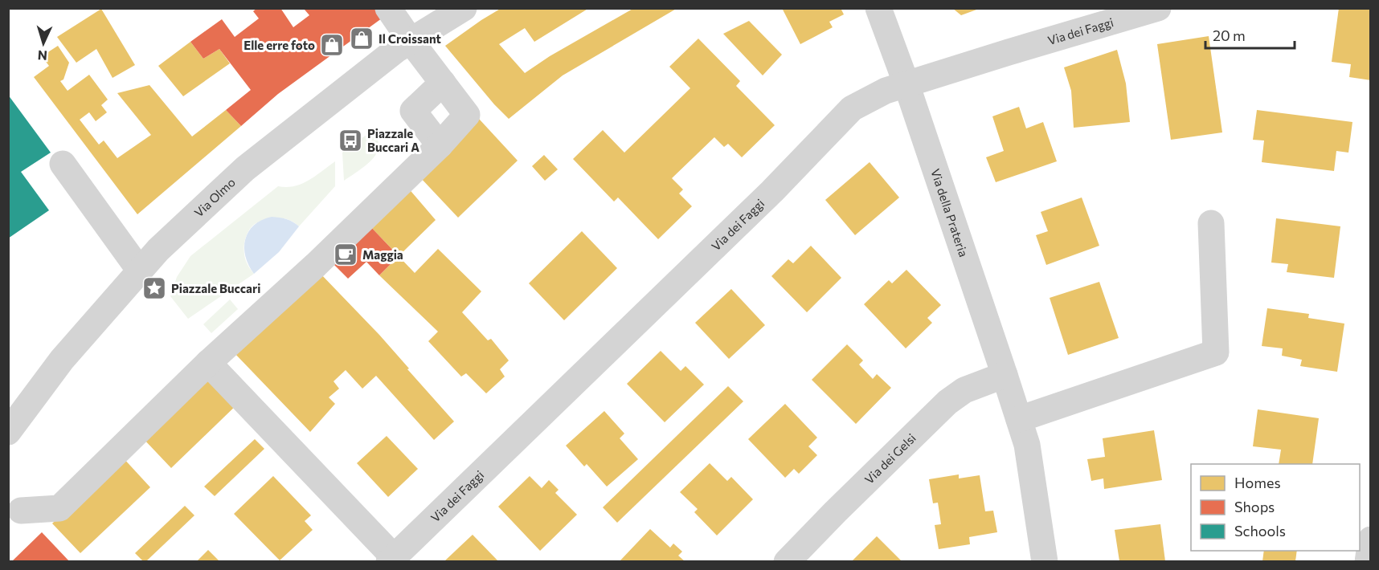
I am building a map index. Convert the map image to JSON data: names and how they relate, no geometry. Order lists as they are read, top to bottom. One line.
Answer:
{"streets":{"street":["Via dei Faggi","Via Olmo","Via della Prateria","Via dei Gelsi"]},"crossings":[["Via dei Faggi","Via della Prateria"],["Via della Prateria","Via dei Gelsi"]],"places":{"shop":["Il Croissant","Elle erre foto"],"bus stop":["Piazzale Buccari A"],"cafe":["Maggia"],"place":["Piazzale Buccari"]},"legend":["Homes","Shops","Schools"],"scale_bar":"20 m","north":"bottom"}
